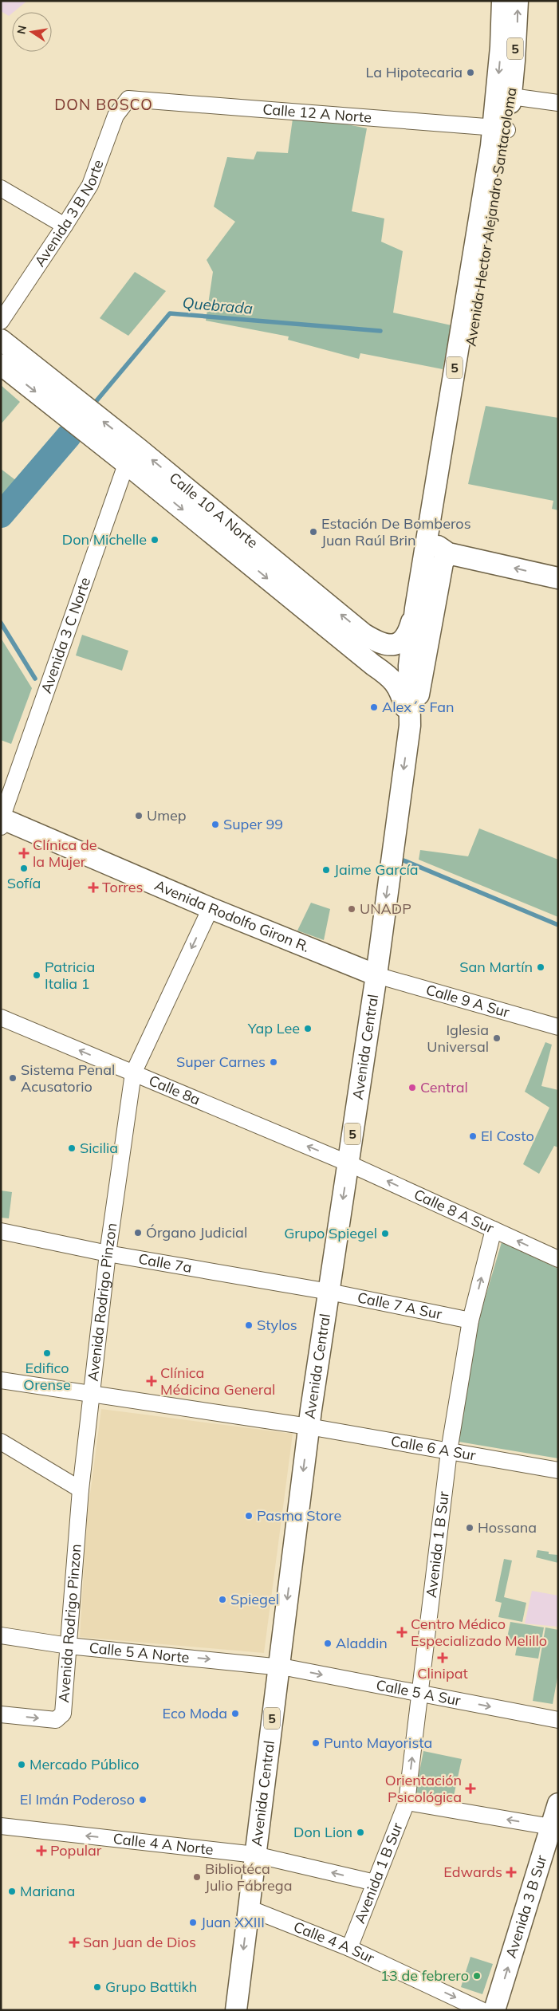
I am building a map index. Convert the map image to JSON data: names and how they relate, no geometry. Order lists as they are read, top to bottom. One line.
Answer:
{"streets":{"main road":["5","Avenida Hector Alejandro Santacoloma","Calle 10 A Norte","Avenida Rodolfo Giron R.","Avenida Central","Avenida 3 B Sur"],"street":["Calle 12 A Norte","Avenida 3 B Norte","Avenida 3 C Norte","Calle 9 A Sur","Calle 8a","Calle 8 A Sur","Calle 7a","Avenida Rodrigo Pinzon","Calle 7 A Sur","Calle 6 A Sur","Avenida 1 B Sur","Calle 5 A Norte","Calle 5 A Sur","Calle 4 A Norte","Calle 4 A Sur"]},"crossings":[["Calle 12 A Norte","Avenida 3 B Norte"],["Calle 12 A Norte","Avenida Hector Alejandro Santacoloma"],["Avenida Hector Alejandro Santacoloma","Calle 10 A Norte"],["Avenida Hector Alejandro Santacoloma","Avenida Central"],["Calle 10 A Norte","Avenida 3 C Norte"],["Calle 10 A Norte","Avenida Central"],["Avenida 3 C Norte","Avenida Rodolfo Giron R."],["Avenida Rodolfo Giron R.","Calle 9 A Sur"],["Avenida Rodolfo Giron R.","Avenida Central"],["Avenida Rodolfo Giron R.","Avenida Rodrigo Pinzon"],["Calle 9 A Sur","Avenida Central"],["Avenida Central","Calle 8a"],["Avenida Central","Calle 8 A Sur"],["Avenida Central","Calle 7a"],["Avenida Central","Calle 7 A Sur"],["Avenida Central","Calle 6 A Sur"],["Avenida Central","Calle 5 A Norte"],["Avenida Central","Calle 5 A Sur"],["Avenida Central","Calle 4 A Norte"],["Avenida Central","Calle 4 A Sur"],["Calle 8a","Calle 8 A Sur"],["Calle 8a","Avenida Rodrigo Pinzon"],["Calle 8 A Sur","Avenida 1 B Sur"],["Calle 7a","Avenida Rodrigo Pinzon"],["Calle 7a","Calle 7 A Sur"],["Avenida Rodrigo Pinzon","Calle 6 A Sur"],["Avenida Rodrigo Pinzon","Calle 5 A Norte"],["Calle 7 A Sur","Avenida 1 B Sur"],["Calle 6 A Sur","Avenida 1 B Sur"],["Avenida 1 B Sur","Calle 5 A Sur"],["Avenida 1 B Sur","Calle 4 A Sur"],["Calle 5 A Norte","Calle 5 A Sur"]],"one_way":["Avenida Central","Calle 8a","Calle 8 A Sur","Calle 5 A Norte","Calle 4 A Norte","Avenida 3 B Sur","Calle 4 A Sur"],"districts":["DON BOSCO"],"water":["Quebrada"],"places":{"other":["La Hipotecaria","Estación De Bomberos Juan Raúl Brin","Don Michelle","Alex´s Fan","Umep","Super 99","Sofía","Jaime García","UNADP","San Martín","Patricia Italia 1","Yap Lee","Iglesia Universal","Super Carnes","Sistema Penal Acusatorio","Central","El Costo","Sicilia","Órgano Judicial","Grupo Spiegel","Stylos","Edifico Orense","Pasma Store","Hossana","Spiegel","Aladdin","Eco Moda","Punto Mayorista","Mercado Público","El Imán Poderoso","Don Lion","Bibliotéca Julio Fábrega","Mariana","Juan XXIII","13 de febrero","Grupo Battikh"],"health":["Clínica de la Mujer","Torres","Clínica Médicina General","Centro Médico Especializado Melillo","Clinipat","Orientación Psicológica","Popular","Edwards","San Juan de Dios"]},"north":"left"}
